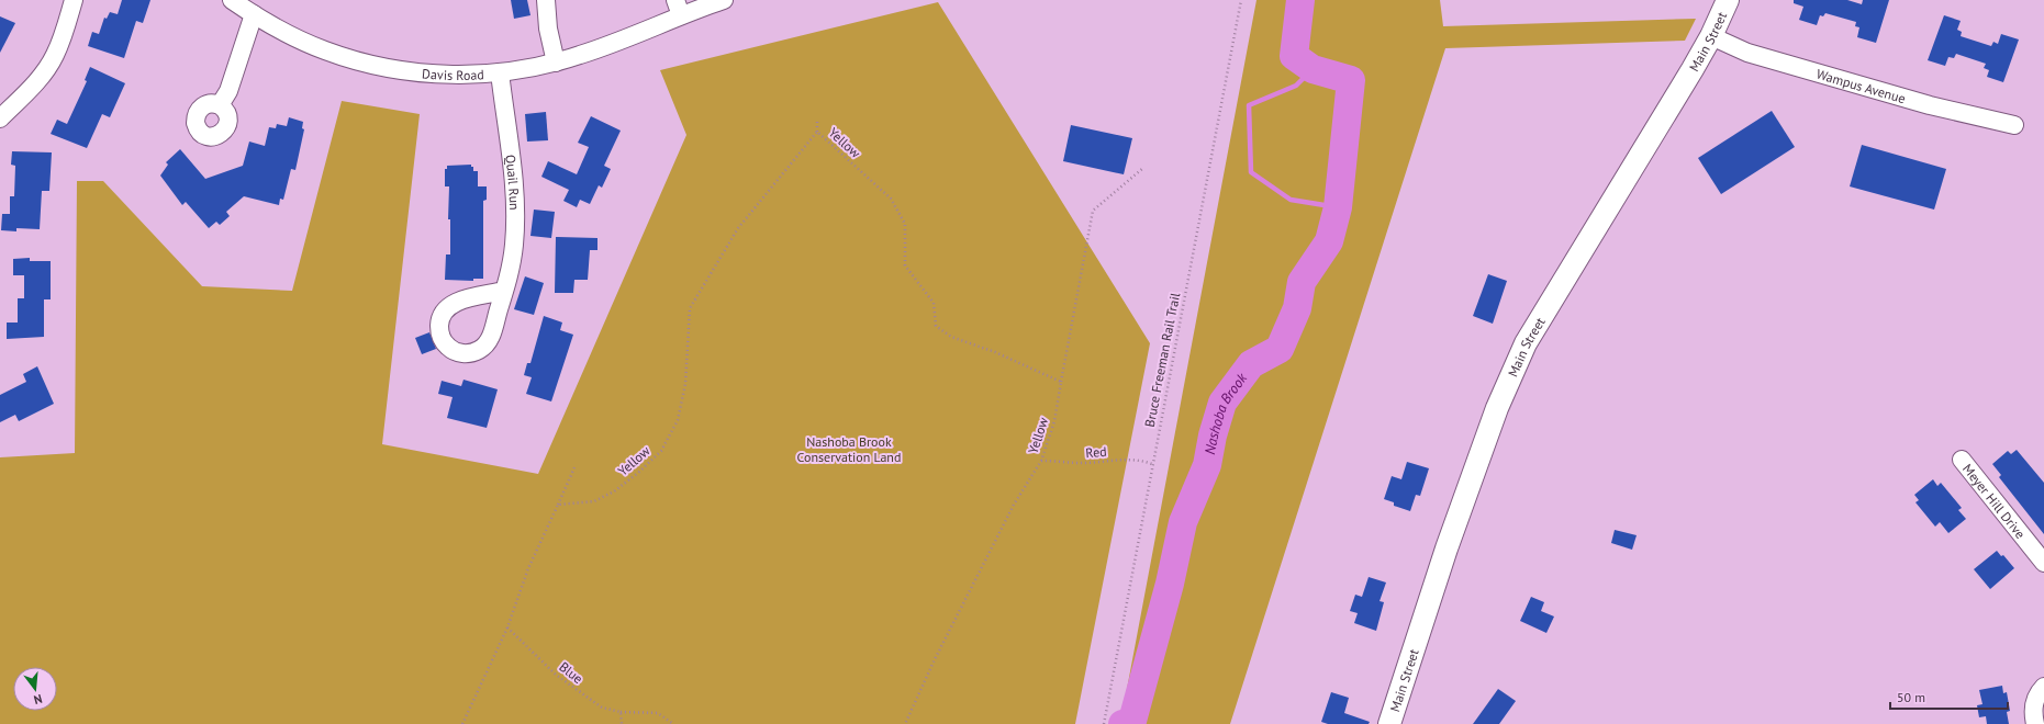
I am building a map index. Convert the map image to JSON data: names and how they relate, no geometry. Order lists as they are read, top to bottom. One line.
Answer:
{"streets":{"main road":["Main Street"],"street":["Davis Road","Wampus Avenue","Quail Run","Meyer Hill Drive"],"path":["Yellow","Bruce Freeman Rail Trail","Red","Blue"]},"crossings":[["Main Street","Wampus Avenue"],["Davis Road","Quail Run"],["Yellow","Red"],["Bruce Freeman Rail Trail","Red"]],"water":["Nashoba Brook"],"parks":["Nashoba Brook Conservation Land"],"scale_bar":"50 m","north":"bottom"}
